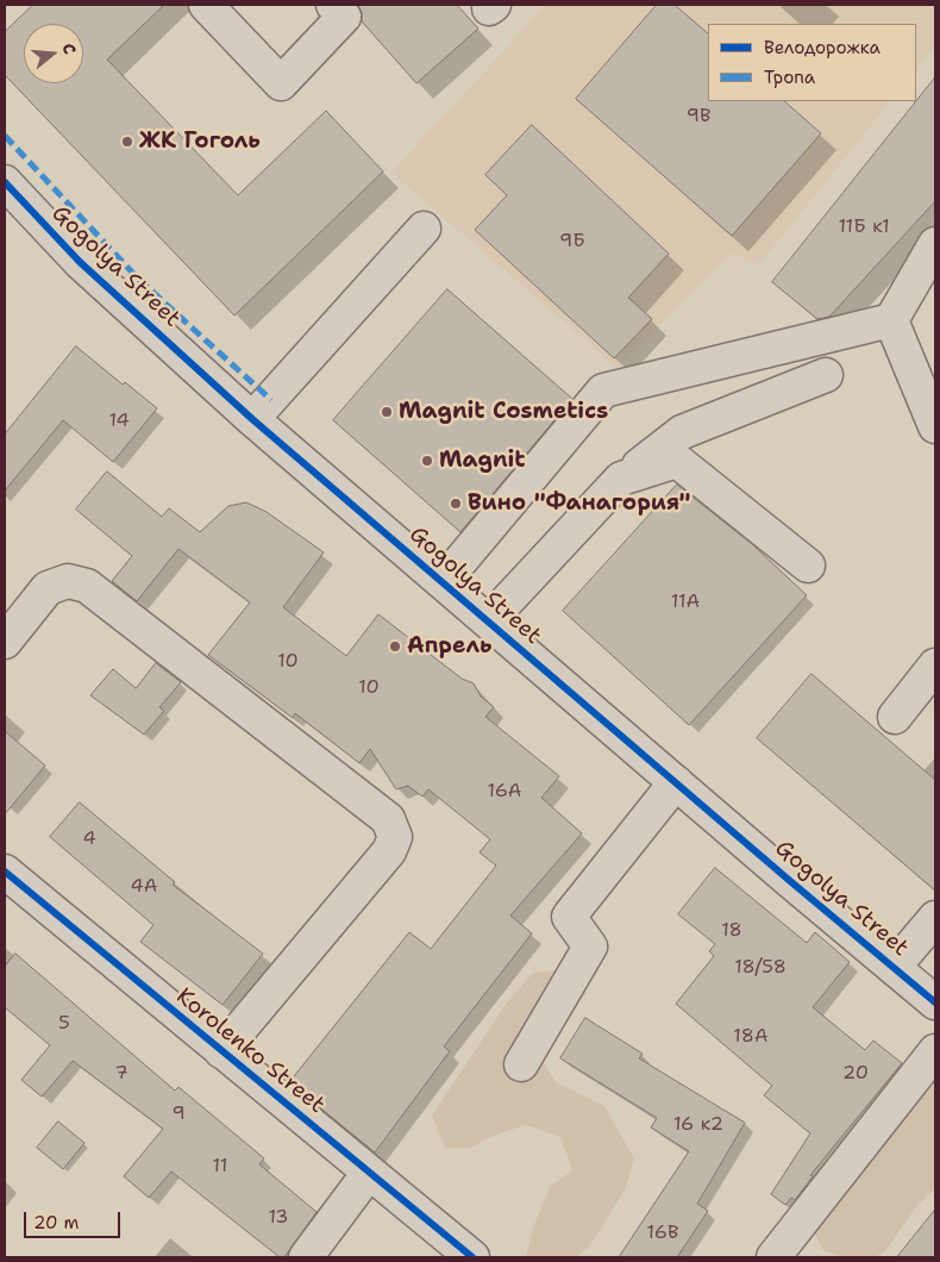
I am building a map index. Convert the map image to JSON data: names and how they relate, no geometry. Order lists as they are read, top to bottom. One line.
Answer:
{"streets":{"street":["Gogolya Street","Korolenko Street"]},"places":["ЖК Гоголь","Magnit Cosmetics","Magnit","Вино \"Фанагория\"","Апрель"],"house_numbers":["9В","11Б к1","9Б","14","11А","10","10","16А","4","4А","18","18/58","5","18А","7","20","9","16 к2","11","13","16В"],"legend":["Велодорожка","Тропа"],"scale_bar":"20 m","north":"right"}
